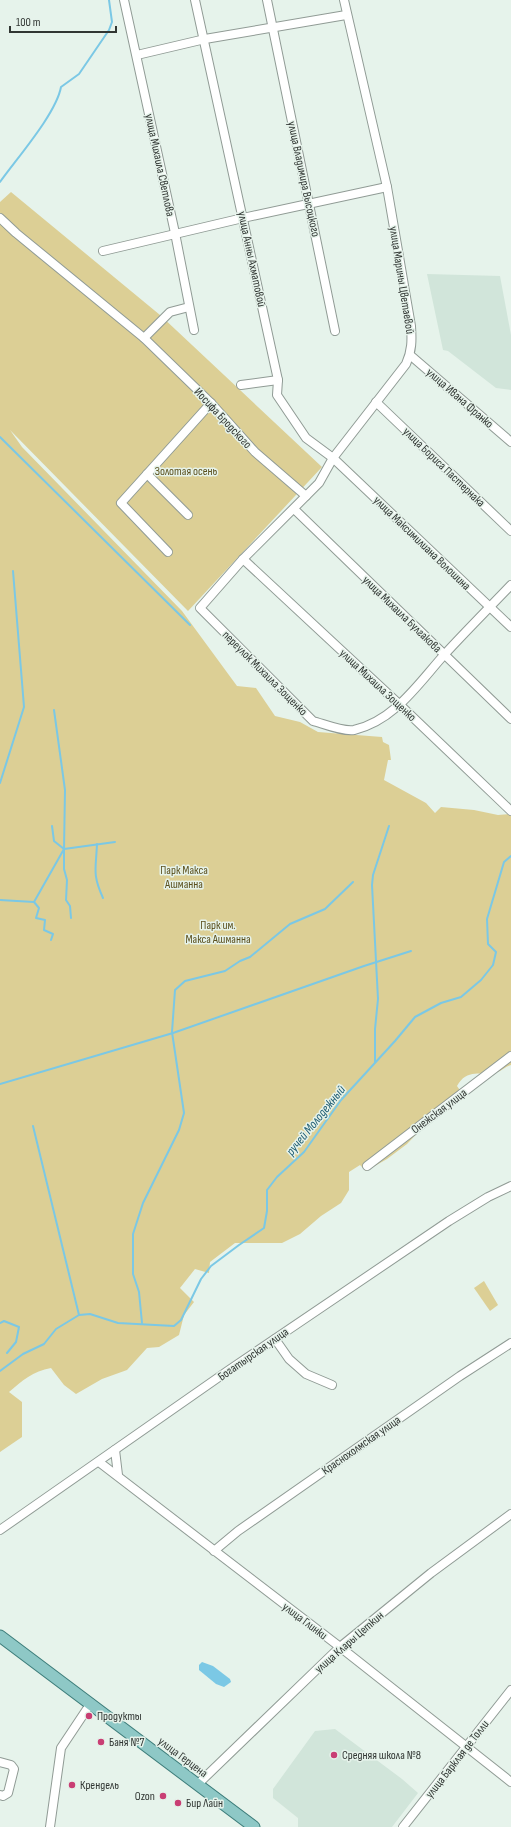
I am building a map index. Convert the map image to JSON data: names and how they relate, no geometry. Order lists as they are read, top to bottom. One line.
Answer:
{"streets":{"main road":["улица Герцена"],"street":["улица Михаила Светлова","улица Владимира Высоцкого","улица Анны Ахматовой","улица Марины Цветаевой","улица Ивана Франко","Иосифа Бродского","улица Бориса Пастернака","улица Максимилиана Волошина","улица Михаила Булгакова","переулок Михаила Зощенко","улица Михаила Зощенко","Онежская улица","Богатырская улица","Краснохолмская улица","улица Глинки","улица Клары Цеткин","улица Барклая де Толли"]},"crossings":[["улица Анны Ахматовой","улица Марины Цветаевой"],["улица Анны Ахматовой","улица Максимилиана Волошина"],["улица Марины Цветаевой","улица Ивана Франко"],["улица Марины Цветаевой","Иосифа Бродского"],["улица Марины Цветаевой","улица Бориса Пастернака"],["улица Марины Цветаевой","улица Максимилиана Волошина"],["улица Марины Цветаевой","улица Михаила Булгакова"],["улица Марины Цветаевой","переулок Михаила Зощенко"],["улица Марины Цветаевой","улица Михаила Зощенко"],["улица Максимилиана Волошина","переулок Михаила Зощенко"],["улица Михаила Булгакова","переулок Михаила Зощенко"],["переулок Михаила Зощенко","улица Михаила Зощенко"],["Богатырская улица","улица Глинки"],["Краснохолмская улица","улица Глинки"],["улица Глинки","улица Клары Цеткин"],["улица Глинки","улица Барклая де Толли"],["улица Клары Цеткин","улица Герцена"]],"water":["ручей Молодежный"],"parks":["Золотая осень","Парк Макса Ашманна","Парк им. Макса Ашманна"],"places":["Продукты","Баня №7","Средняя школа №8","Крендель","Ozon","Бир Лайн"],"scale_bar":"100 m"}
